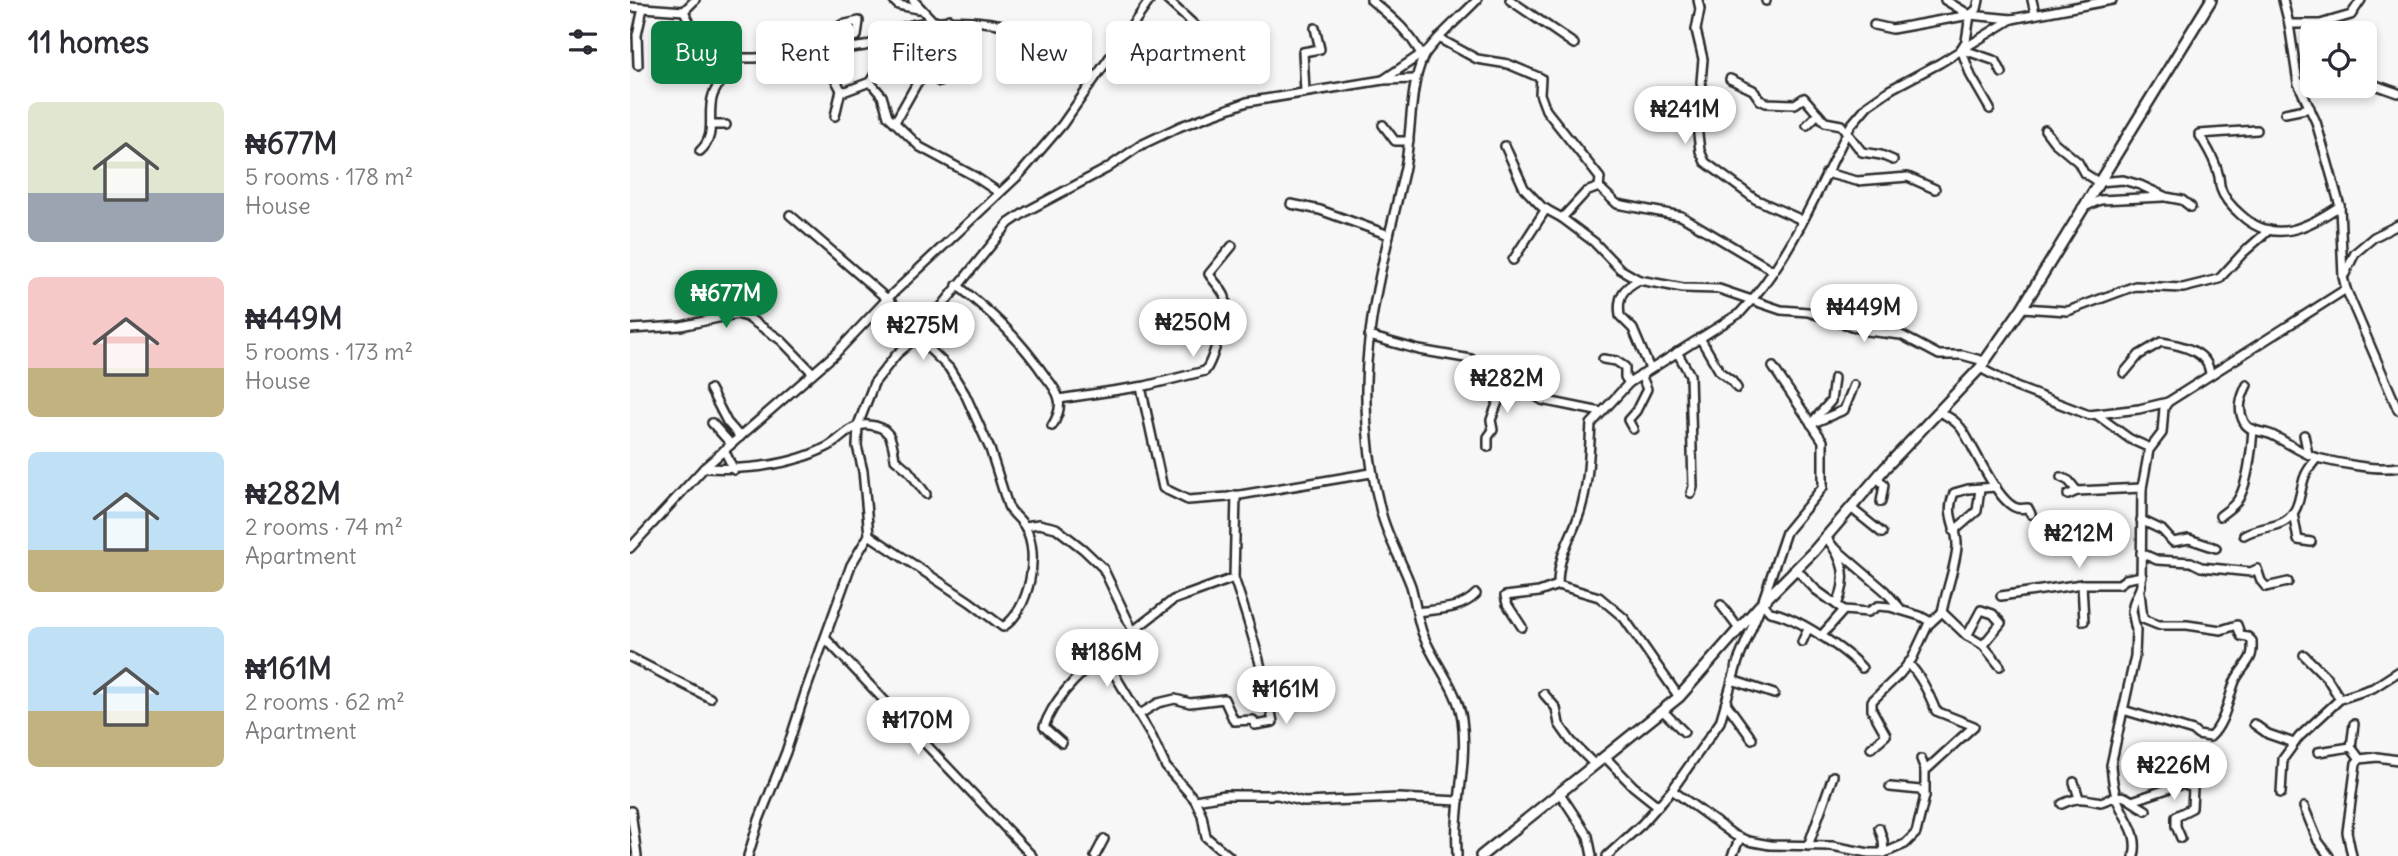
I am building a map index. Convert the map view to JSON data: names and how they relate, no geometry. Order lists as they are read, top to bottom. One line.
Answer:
{"page":{"heading":"11 homes","chip":["Buy","Rent","Filters","New","Apartment"],"list":[{"name":"₦677M","note":"5 rooms · 178 m² · House"},{"name":"₦449M","note":"5 rooms · 173 m² · House"},{"name":"₦282M","note":"2 rooms · 74 m² · Apartment"},{"name":"₦161M","note":"2 rooms · 62 m² · Apartment"}],"price":["₦241M","₦677M","₦449M","₦250M","₦275M","₦282M","₦212M","₦186M","₦161M","₦170M","₦226M"]}}
